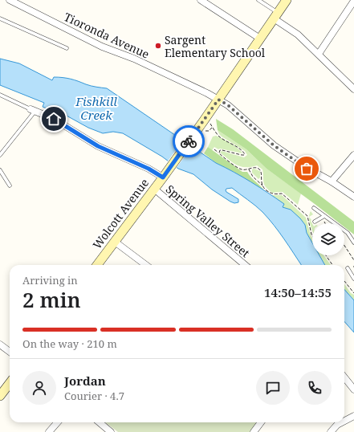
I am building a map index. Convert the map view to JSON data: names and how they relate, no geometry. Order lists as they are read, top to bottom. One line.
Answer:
{"streets":{"main road":["Wolcott Avenue"],"street":["Tioronda Avenue","Spring Valley Street"]},"crossings":[["Tioronda Avenue","Wolcott Avenue"],["Wolcott Avenue","Spring Valley Street"]],"water":["Fishkill Creek"],"places":["Sargent Elementary School"],"page":{"heading":["2 min","Arriving in","14:50–14:55"],"panel":["Jordan","Courier · 4.7"],"bar":"On the way · 210 m"}}
